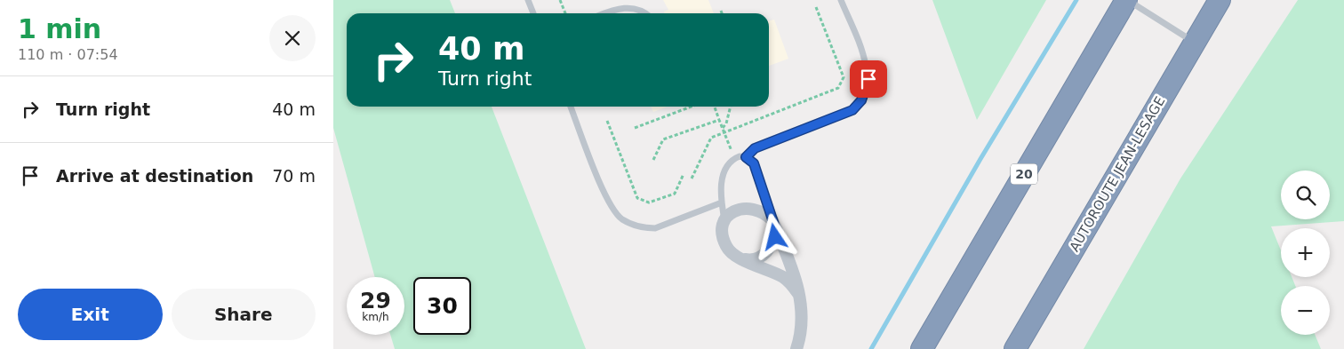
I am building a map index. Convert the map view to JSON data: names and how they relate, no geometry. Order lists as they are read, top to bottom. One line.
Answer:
{"streets":{"highway":["20","AUTOROUTE JEAN-LESAGE"]},"page":{"heading":["1 min","110 m · 07:54"],"turn":["40 m","Turn right"],"list":[{"name":"Turn right","value":"40 m"},{"name":"Arrive at destination","value":"70 m"}],"map_buttons":["+","−"],"speed":"29 km/h","limit":"30","buttons":["Exit","Share"]}}
